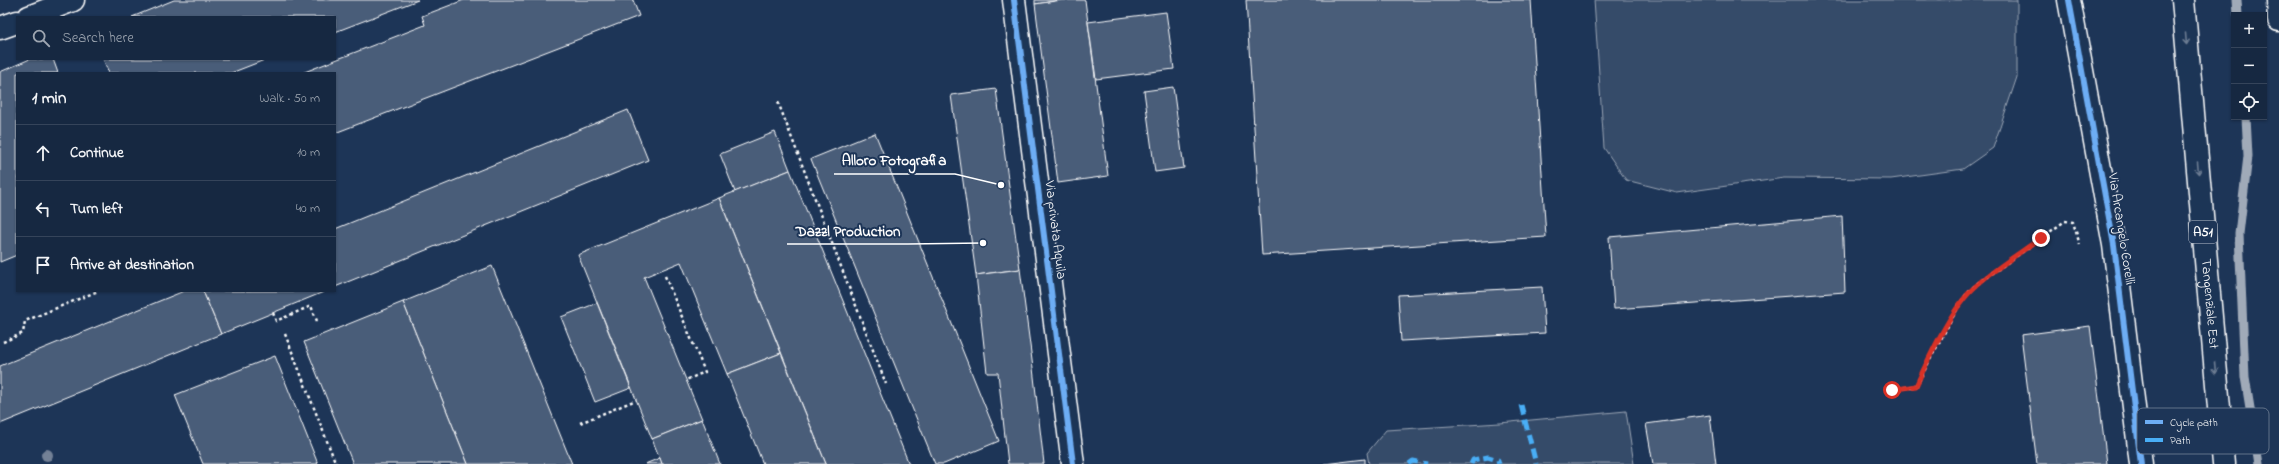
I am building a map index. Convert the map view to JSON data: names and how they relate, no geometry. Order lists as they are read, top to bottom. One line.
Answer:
{"streets":{"main road":["Via Arcangelo Corelli","Via privata Aquila","A51","Tangenziale Est"]},"one_way":["Tangenziale Est"],"places":["Alloro Fotografia","Dazzl Production"],"legend":["Cycle path","Path"],"page":{"map_buttons":["+","−"],"search":"Search here","heading":["1 min","Walk · 50 m"],"list":[["Continue","10 m"],["Turn left","40 m"],"Arrive at destination"]}}
